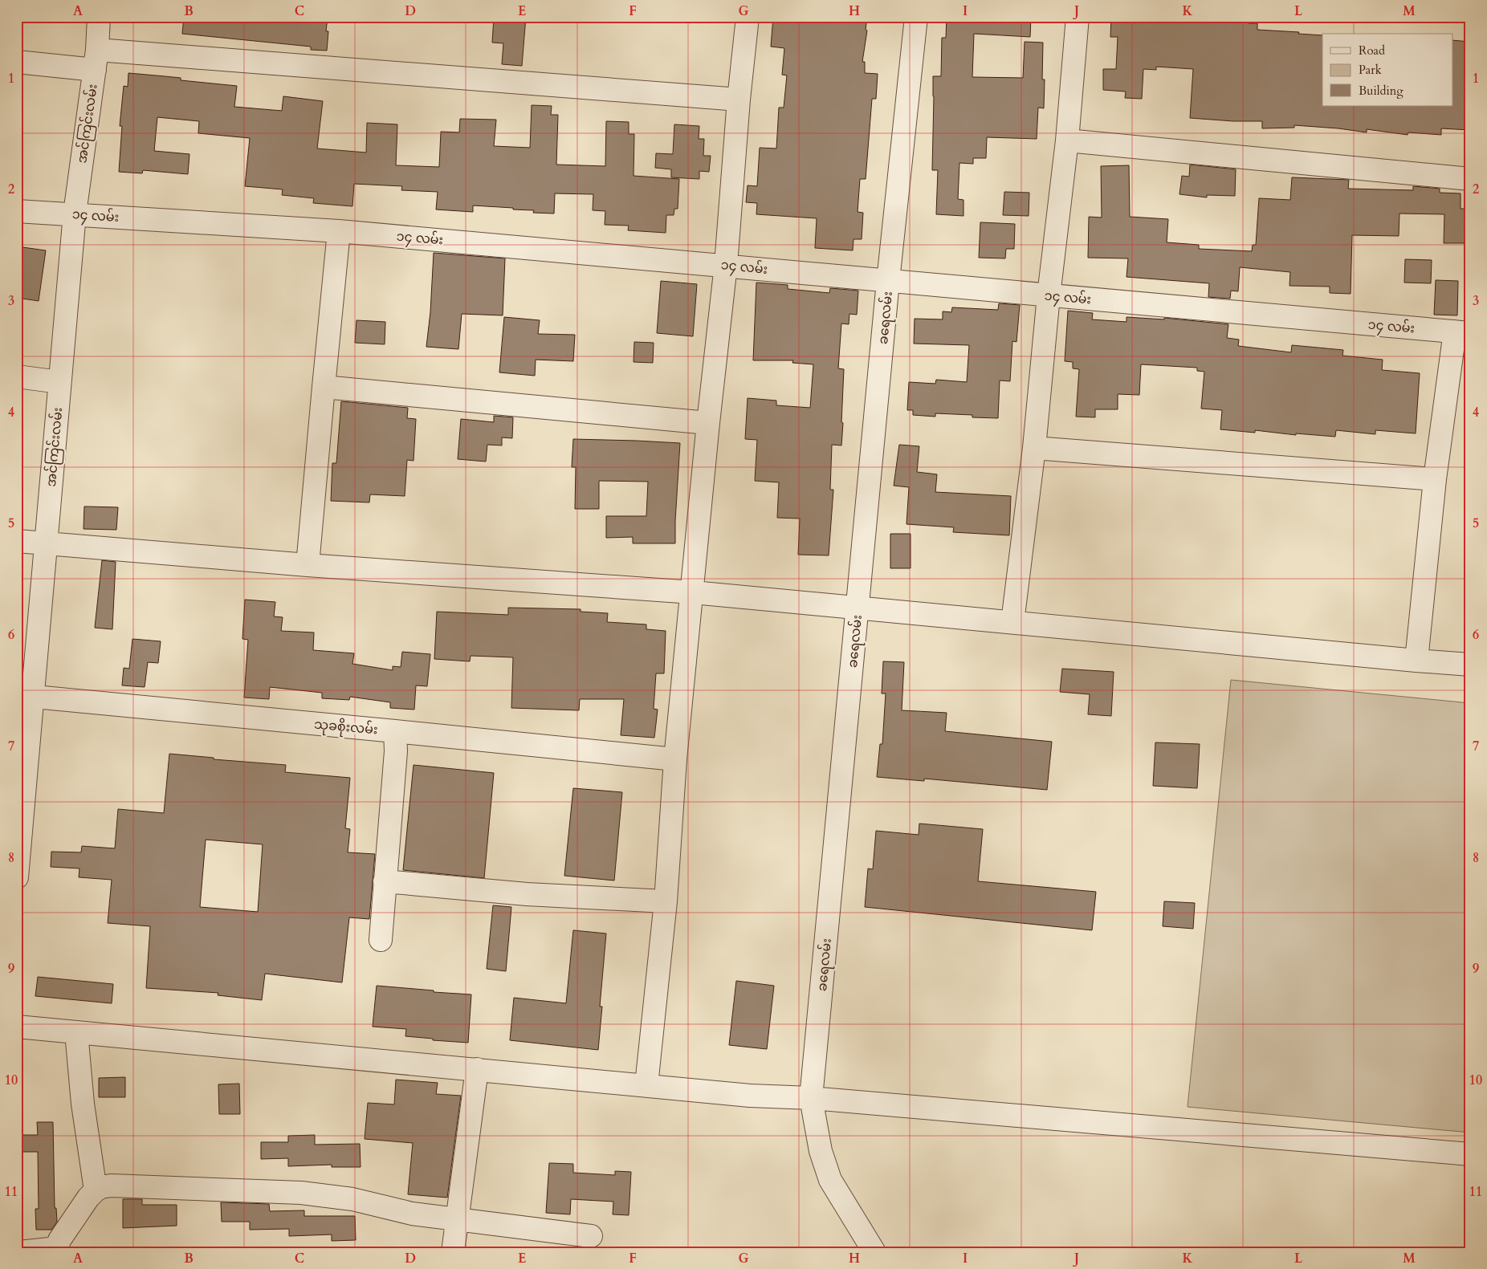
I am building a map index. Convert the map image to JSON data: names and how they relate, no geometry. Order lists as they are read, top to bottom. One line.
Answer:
{"streets":{"street":["အင်ကြင်းလမ်း","၁၄ လမ်း","ခရေလမ်း","သုခစိုးလမ်း"]},"crossings":[["အင်ကြင်းလမ်း","၁၄ လမ်း"],["အင်ကြင်းလမ်း","သုခစိုးလမ်း"],["၁၄ လမ်း","ခရေလမ်း"]],"legend":["Road","Park","Building"],"grid":{"columns":["A","B","C","D","E","F","G","H","I","J","K","L","M"],"rows":["1","2","3","4","5","6","7","8","9","10","11"]}}
